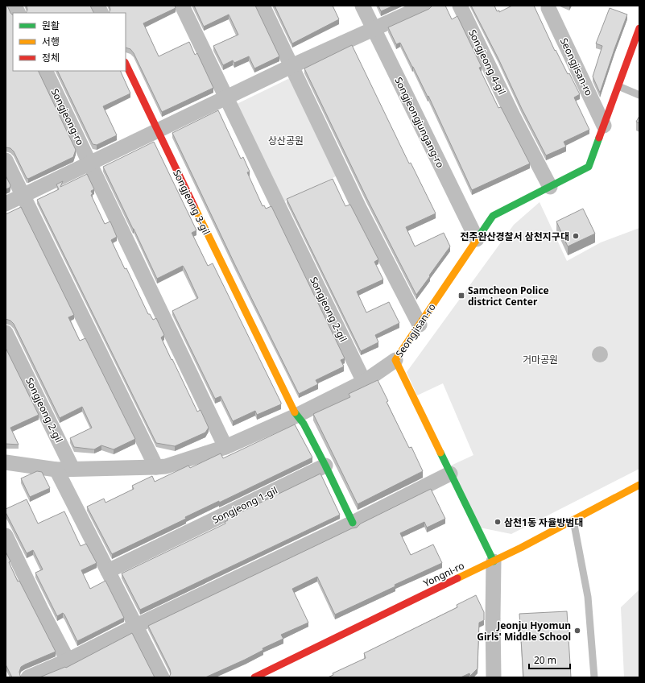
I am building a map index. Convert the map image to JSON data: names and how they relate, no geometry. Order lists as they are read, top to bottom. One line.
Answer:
{"streets":{"street":["Songjeong 4-gil","Seongjisan-ro","Songjeong-ro","Songjeongjungang-ro","Songjeong 3-gil","Songjeong 2-gil","Songjeong 1-gil","Yongni-ro"]},"crossings":[["Songjeong 4-gil","Seongjisan-ro"],["Seongjisan-ro","Songjeongjungang-ro"],["Seongjisan-ro","Yongni-ro"]],"parks":["상산공원","거마공원"],"places":{"other":["전주완산경찰서 삼천지구대","삼천1동 자율방범대","Jeonju Hyomun Girls' Middle School"],"transit":["Samcheon Police district Center"]},"legend":["원활","서행","정체"],"scale_bar":"20 m"}
